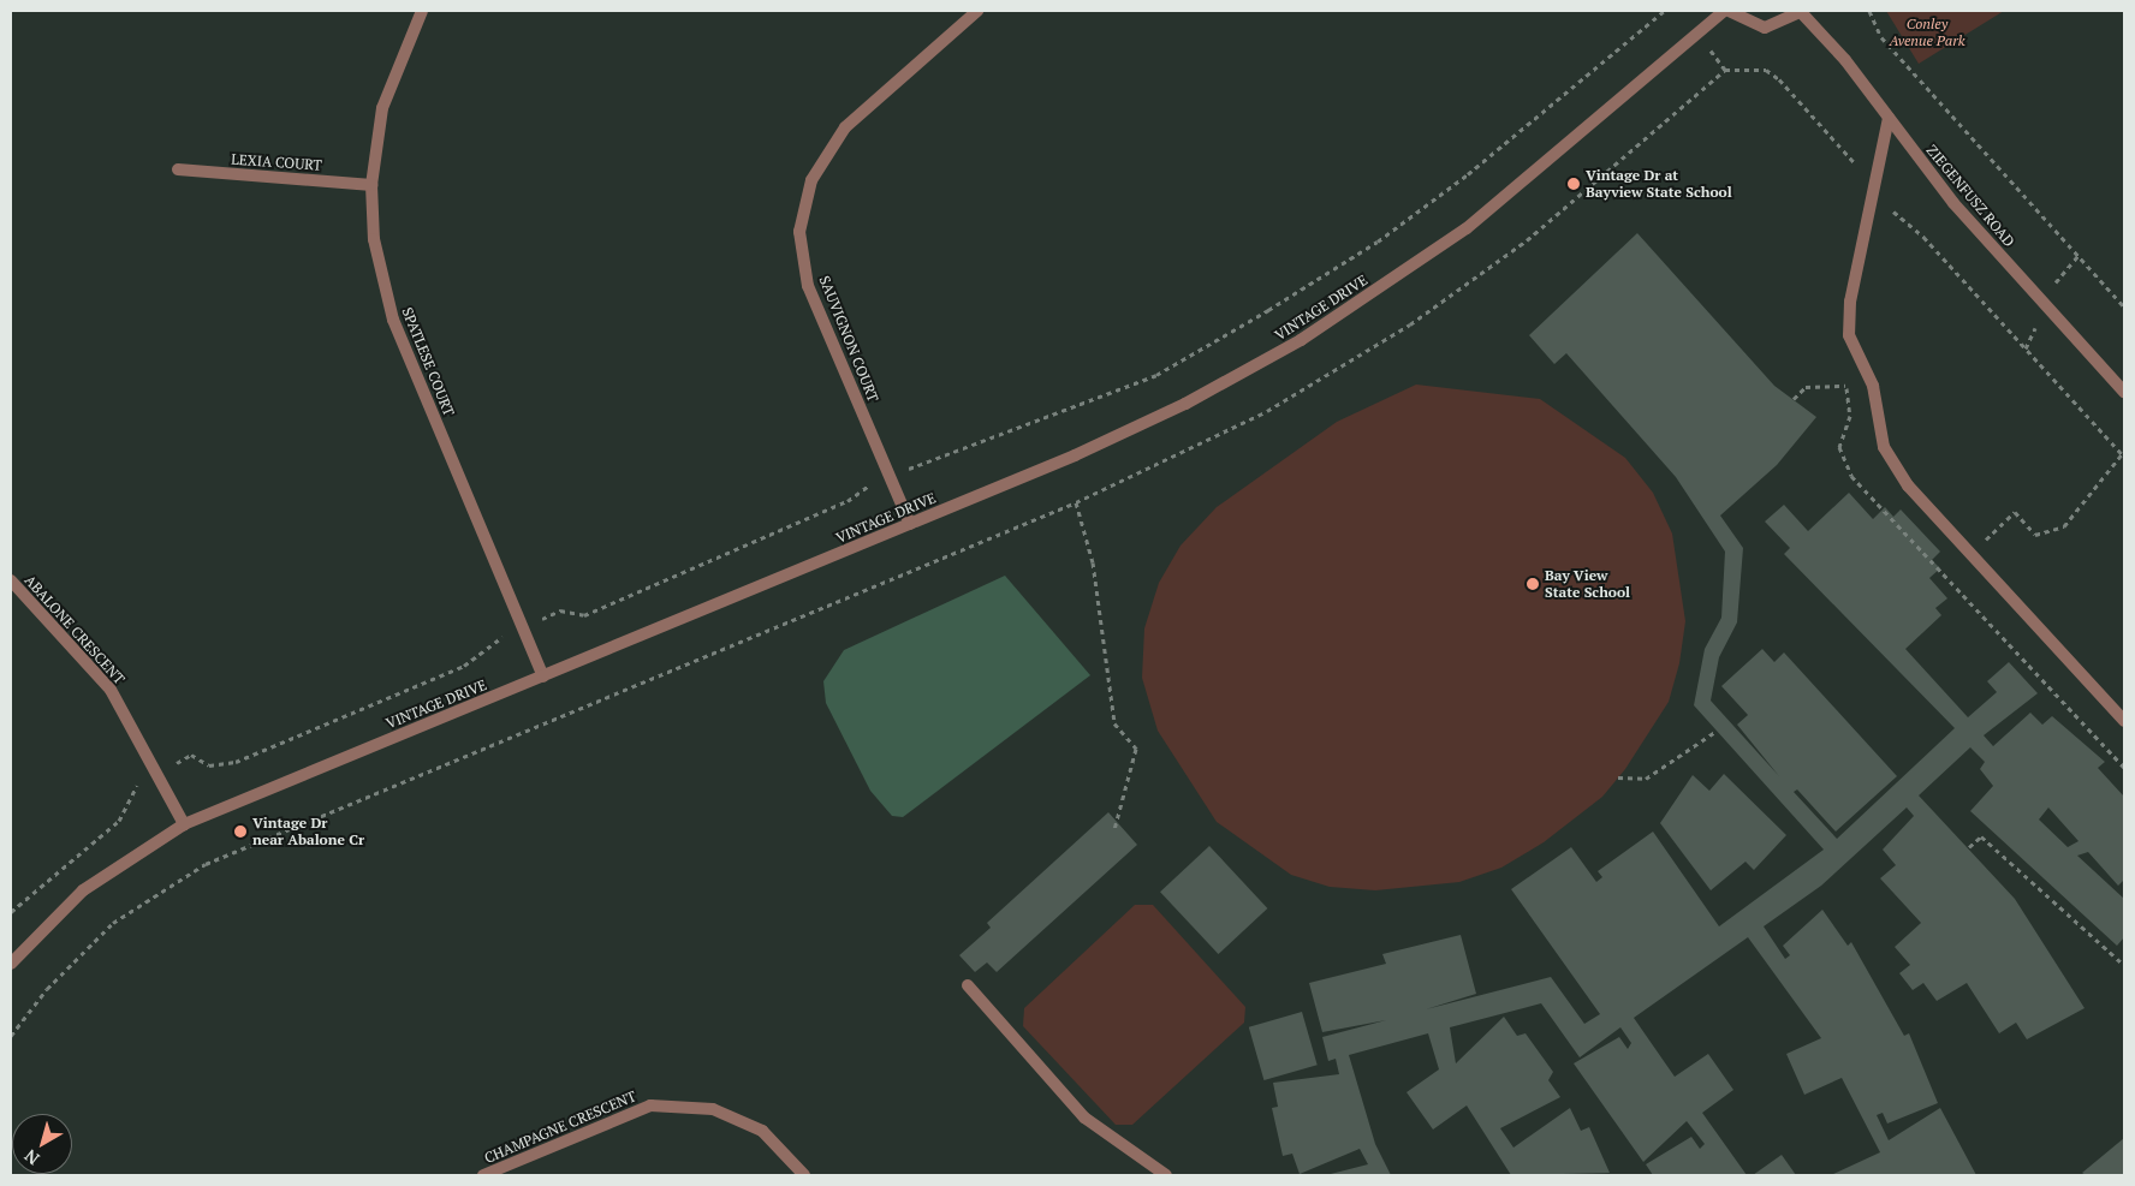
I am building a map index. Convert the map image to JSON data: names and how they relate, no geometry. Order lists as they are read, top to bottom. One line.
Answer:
{"streets":{"street":["LEXIA COURT","ZIEGENFUSZ ROAD","VINTAGE DRIVE","SAUVIGNON COURT","SPATLESE COURT","ABALONE CRESCENT","CHAMPAGNE CRESCENT"]},"crossings":[["LEXIA COURT","SPATLESE COURT"],["VINTAGE DRIVE","SAUVIGNON COURT"],["VINTAGE DRIVE","SPATLESE COURT"],["VINTAGE DRIVE","ABALONE CRESCENT"]],"parks":["Conley Avenue Park"],"places":["Vintage Dr at Bayview State School","Bay View State School","Vintage Dr near Abalone Cr"],"north":"bottom left"}
